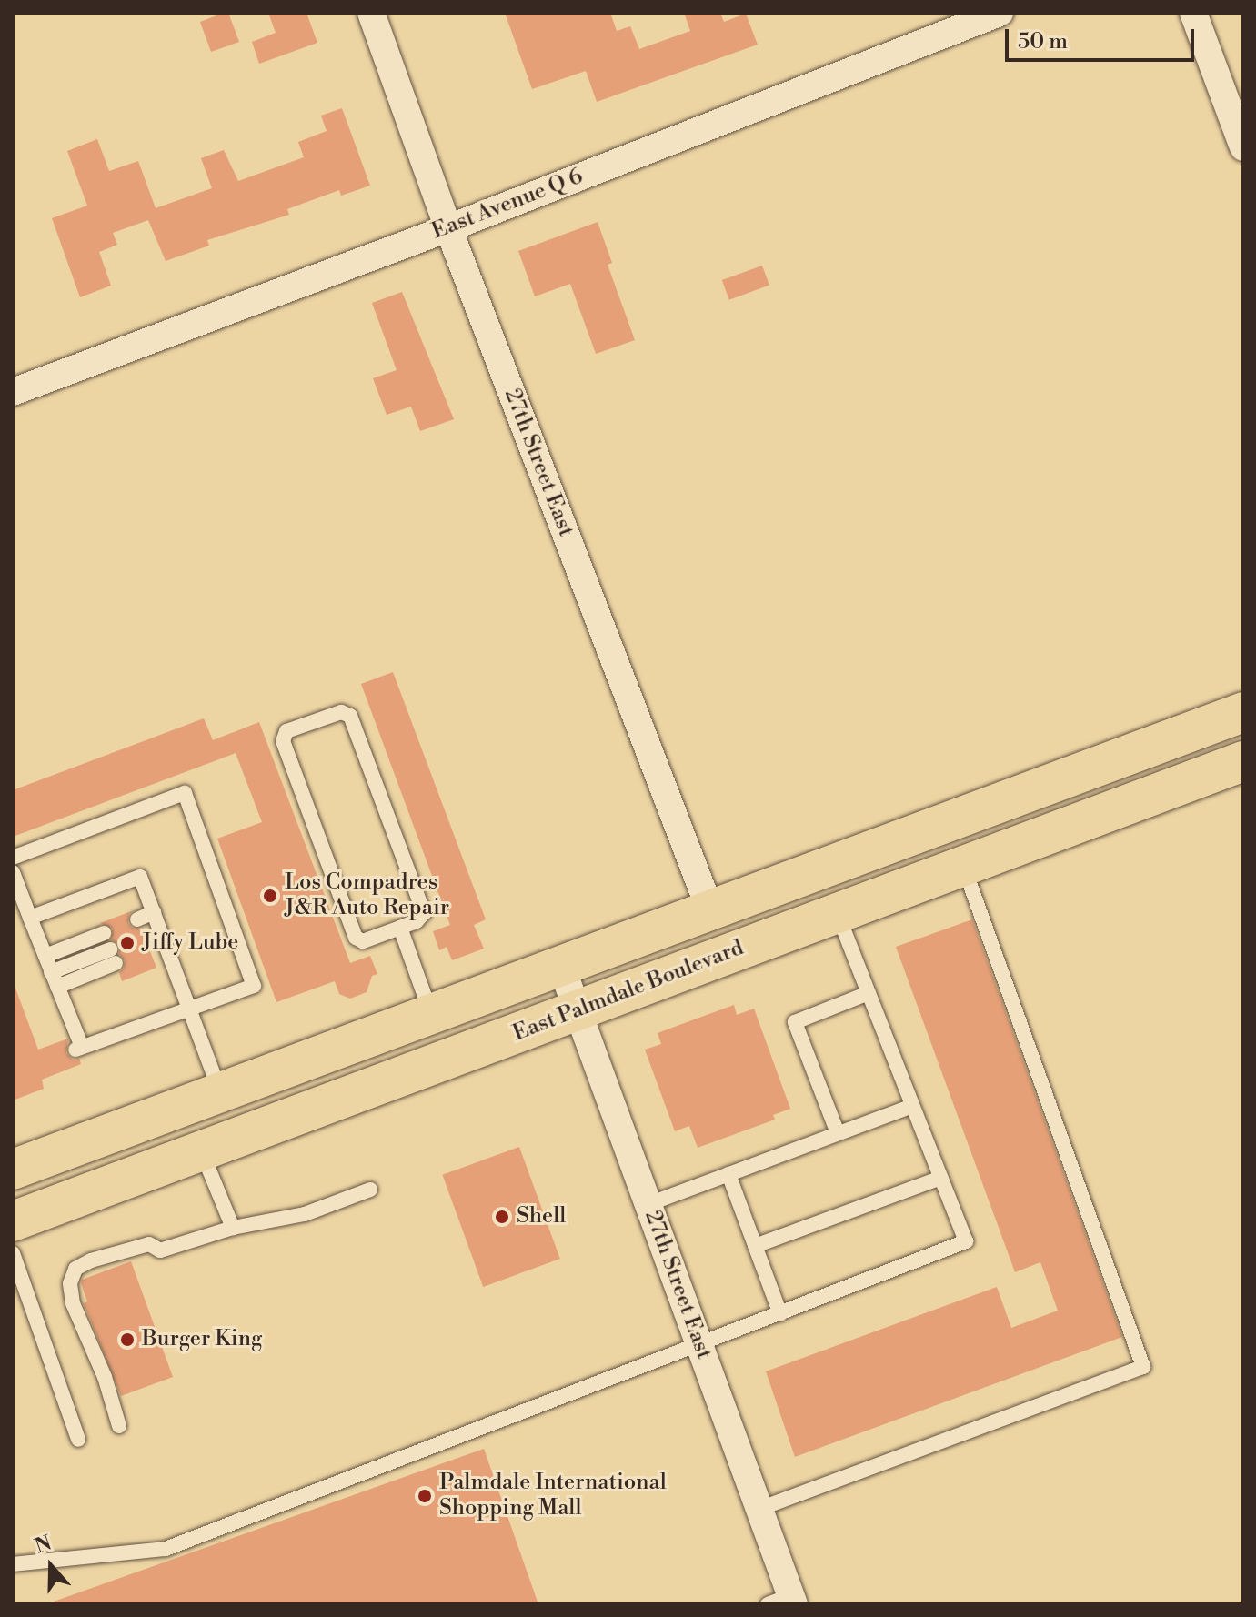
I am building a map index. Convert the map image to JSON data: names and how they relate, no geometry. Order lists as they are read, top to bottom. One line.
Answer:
{"streets":{"highway":["East Palmdale Boulevard"],"street":["East Avenue Q 6","27th Street East"]},"crossings":[["East Avenue Q 6","27th Street East"],["27th Street East","East Palmdale Boulevard"]],"places":["Los Compadres J&R Auto Repair","Jiffy Lube","Shell","Burger King","Palmdale International Shopping Mall"],"scale_bar":"50 m","north":"top"}
